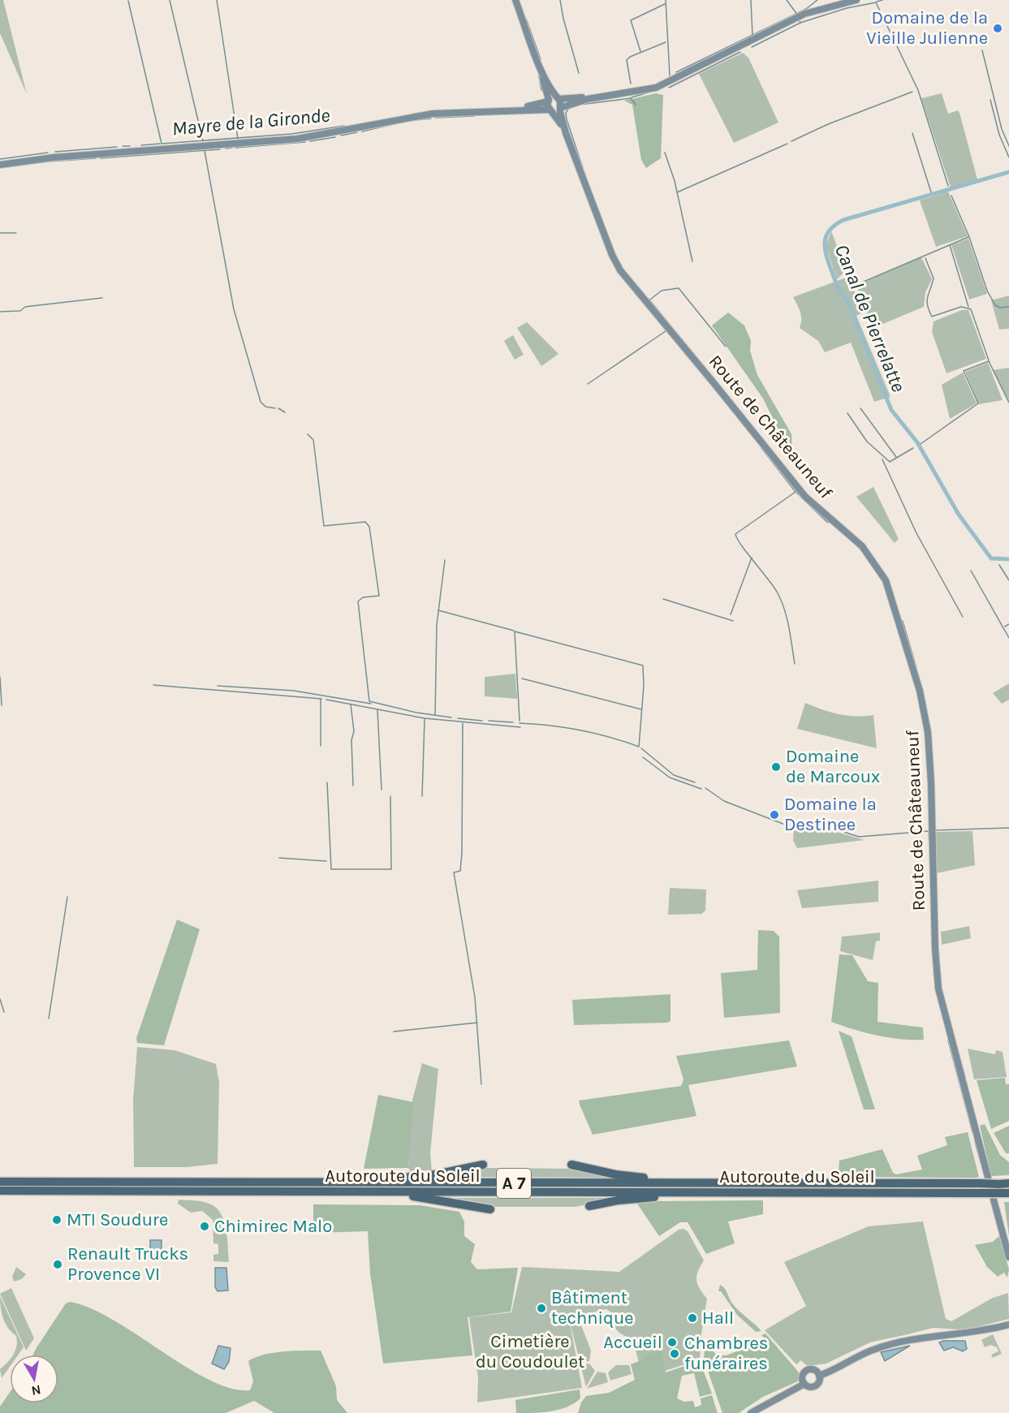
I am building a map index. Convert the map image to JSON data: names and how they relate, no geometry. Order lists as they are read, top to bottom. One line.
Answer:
{"streets":{"highway":["Autoroute du Soleil","A 7"],"main road":["Route de Châteauneuf"]},"water":["Mayre de la Gironde","Canal de Pierrelatte"],"parks":["Cimetière du Coudoulet"],"places":["Domaine de la Vieille Julienne","Domaine de Marcoux","Domaine la Destinee","MTI Soudure","Chimirec Malo","Renault Trucks Provence VI","Bâtiment technique","Hall","Accueil","Chambres funéraires"],"north":"bottom"}
